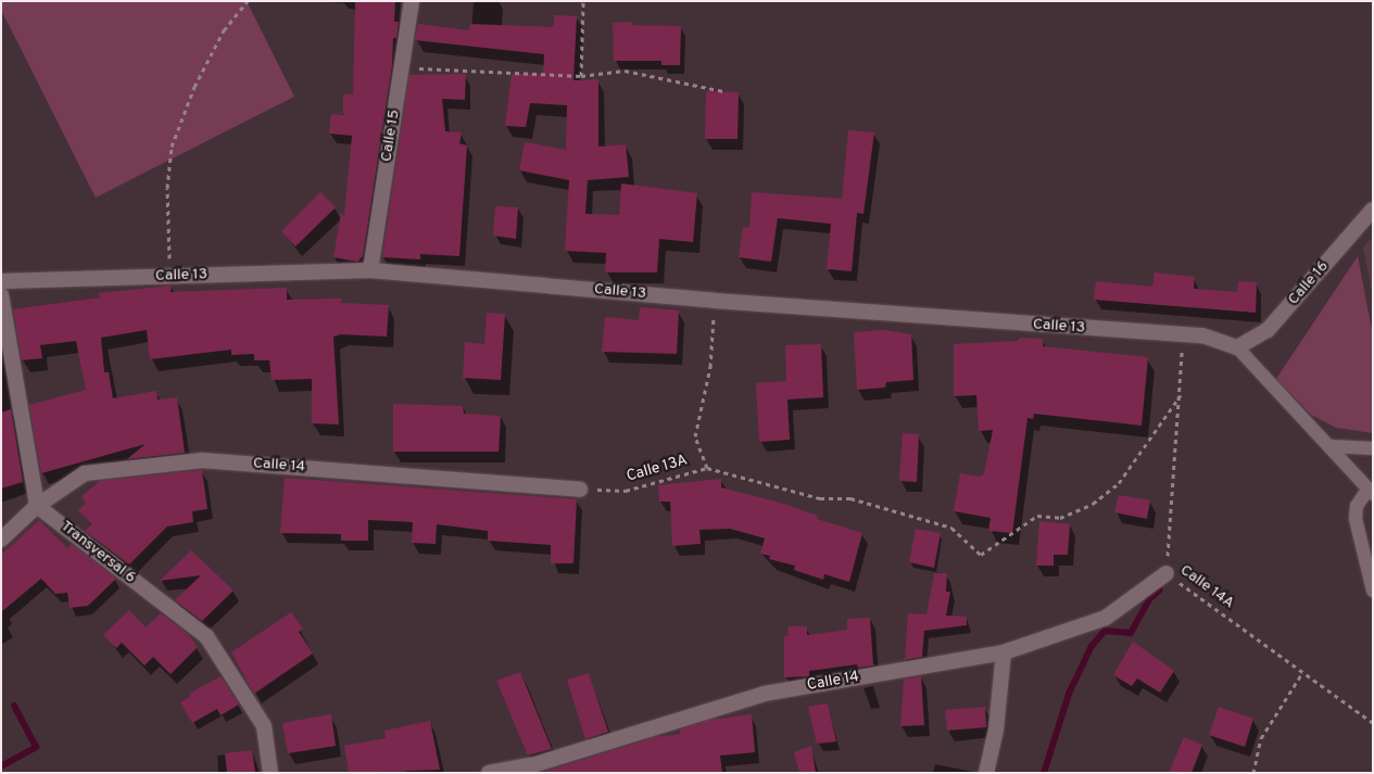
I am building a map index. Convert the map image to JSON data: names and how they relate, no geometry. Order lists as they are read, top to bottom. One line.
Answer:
{"streets":{"street":["Calle 15","Calle 13","Calle 16","Calle 14","Transversal 6"],"path":["Calle 13A","Calle 14A"]},"crossings":[["Calle 15","Calle 13"],["Calle 13","Calle 16"],["Calle 13","Calle 14A"],["Calle 14","Calle 13A"],["Calle 14","Transversal 6"],["Calle 14","Calle 14A"]]}
